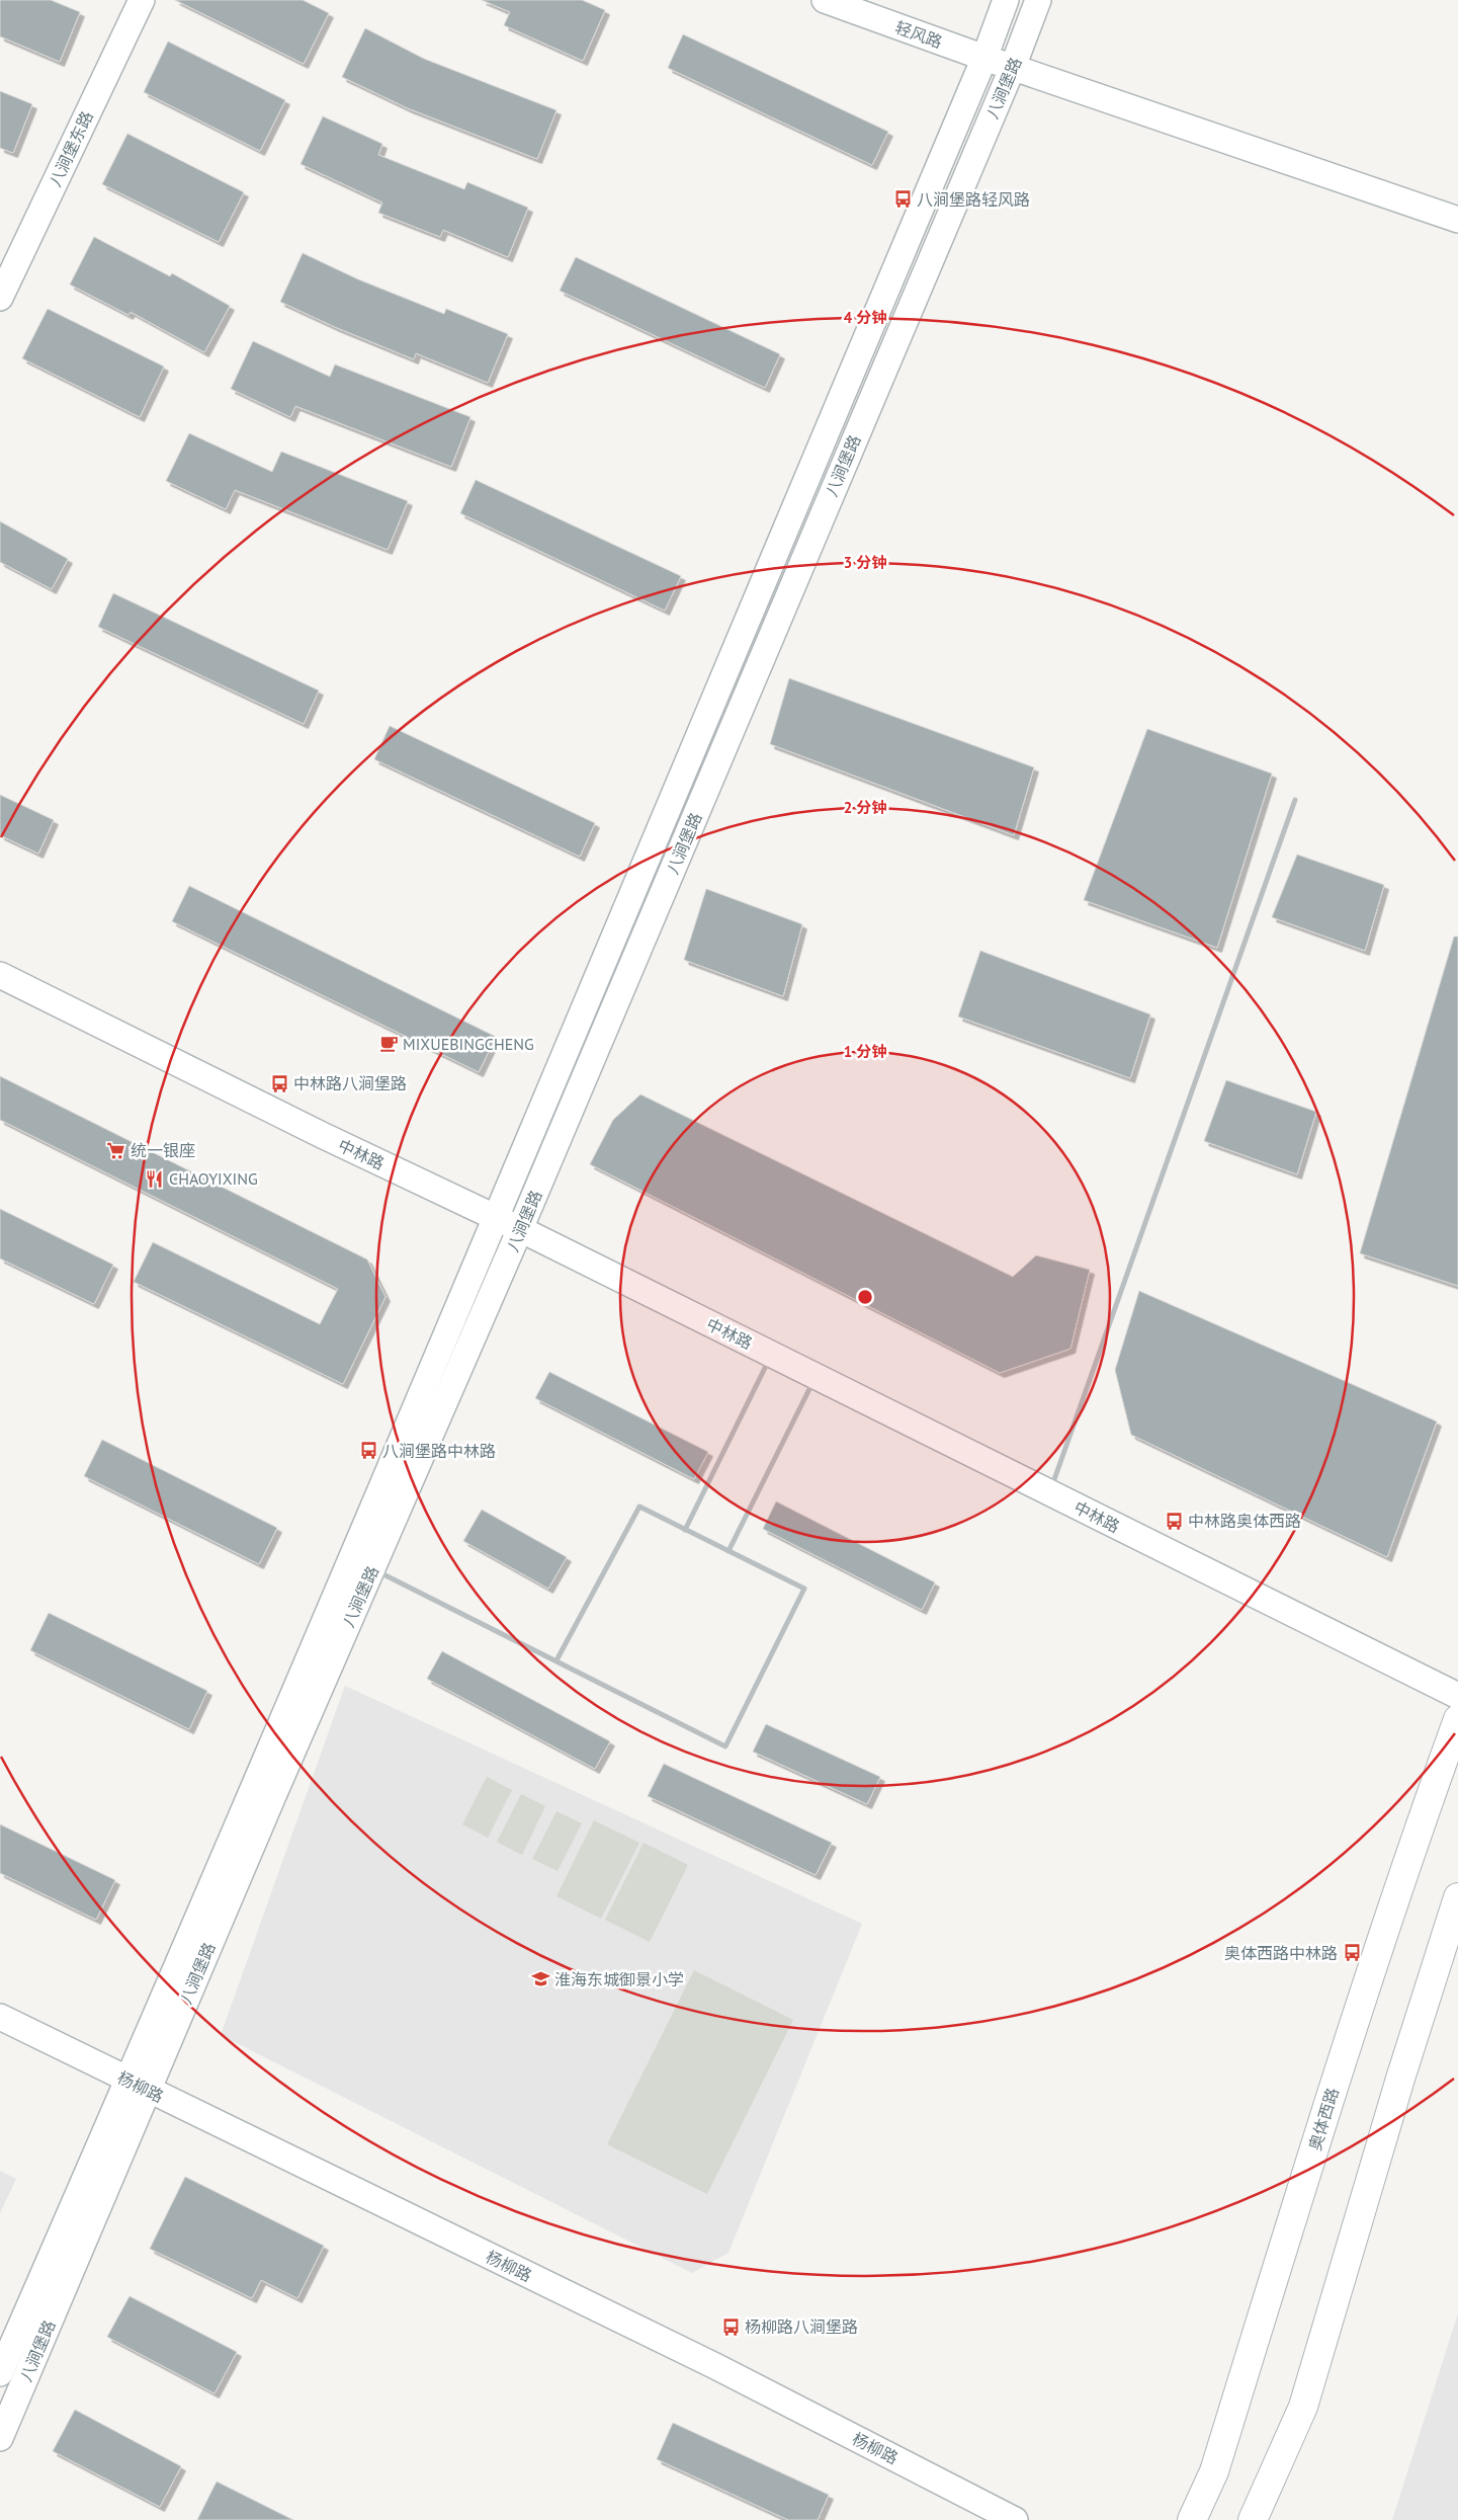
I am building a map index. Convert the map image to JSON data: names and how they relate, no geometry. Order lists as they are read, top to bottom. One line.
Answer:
{"streets":{"main road":["奥体西路"],"street":["轻风路","八涧堡路","八涧堡东路","中林路","杨柳路"]},"crossings":[["轻风路","八涧堡路"],["八涧堡路","中林路"],["八涧堡路","杨柳路"]],"places":{"bus stop":["八涧堡路轻风路","中林路八涧堡路","八涧堡路中林路","中林路奥体西路","奥体西路中林路","杨柳路八涧堡路"],"cafe":["MIXUEBINGCHENG"],"supermarket":["统一银座"],"restaurant":["CHAOYIXING"],"school or university":["淮海东城御景小学"]},"rings":["4 分钟","3 分钟","2 分钟","1 分钟"]}
